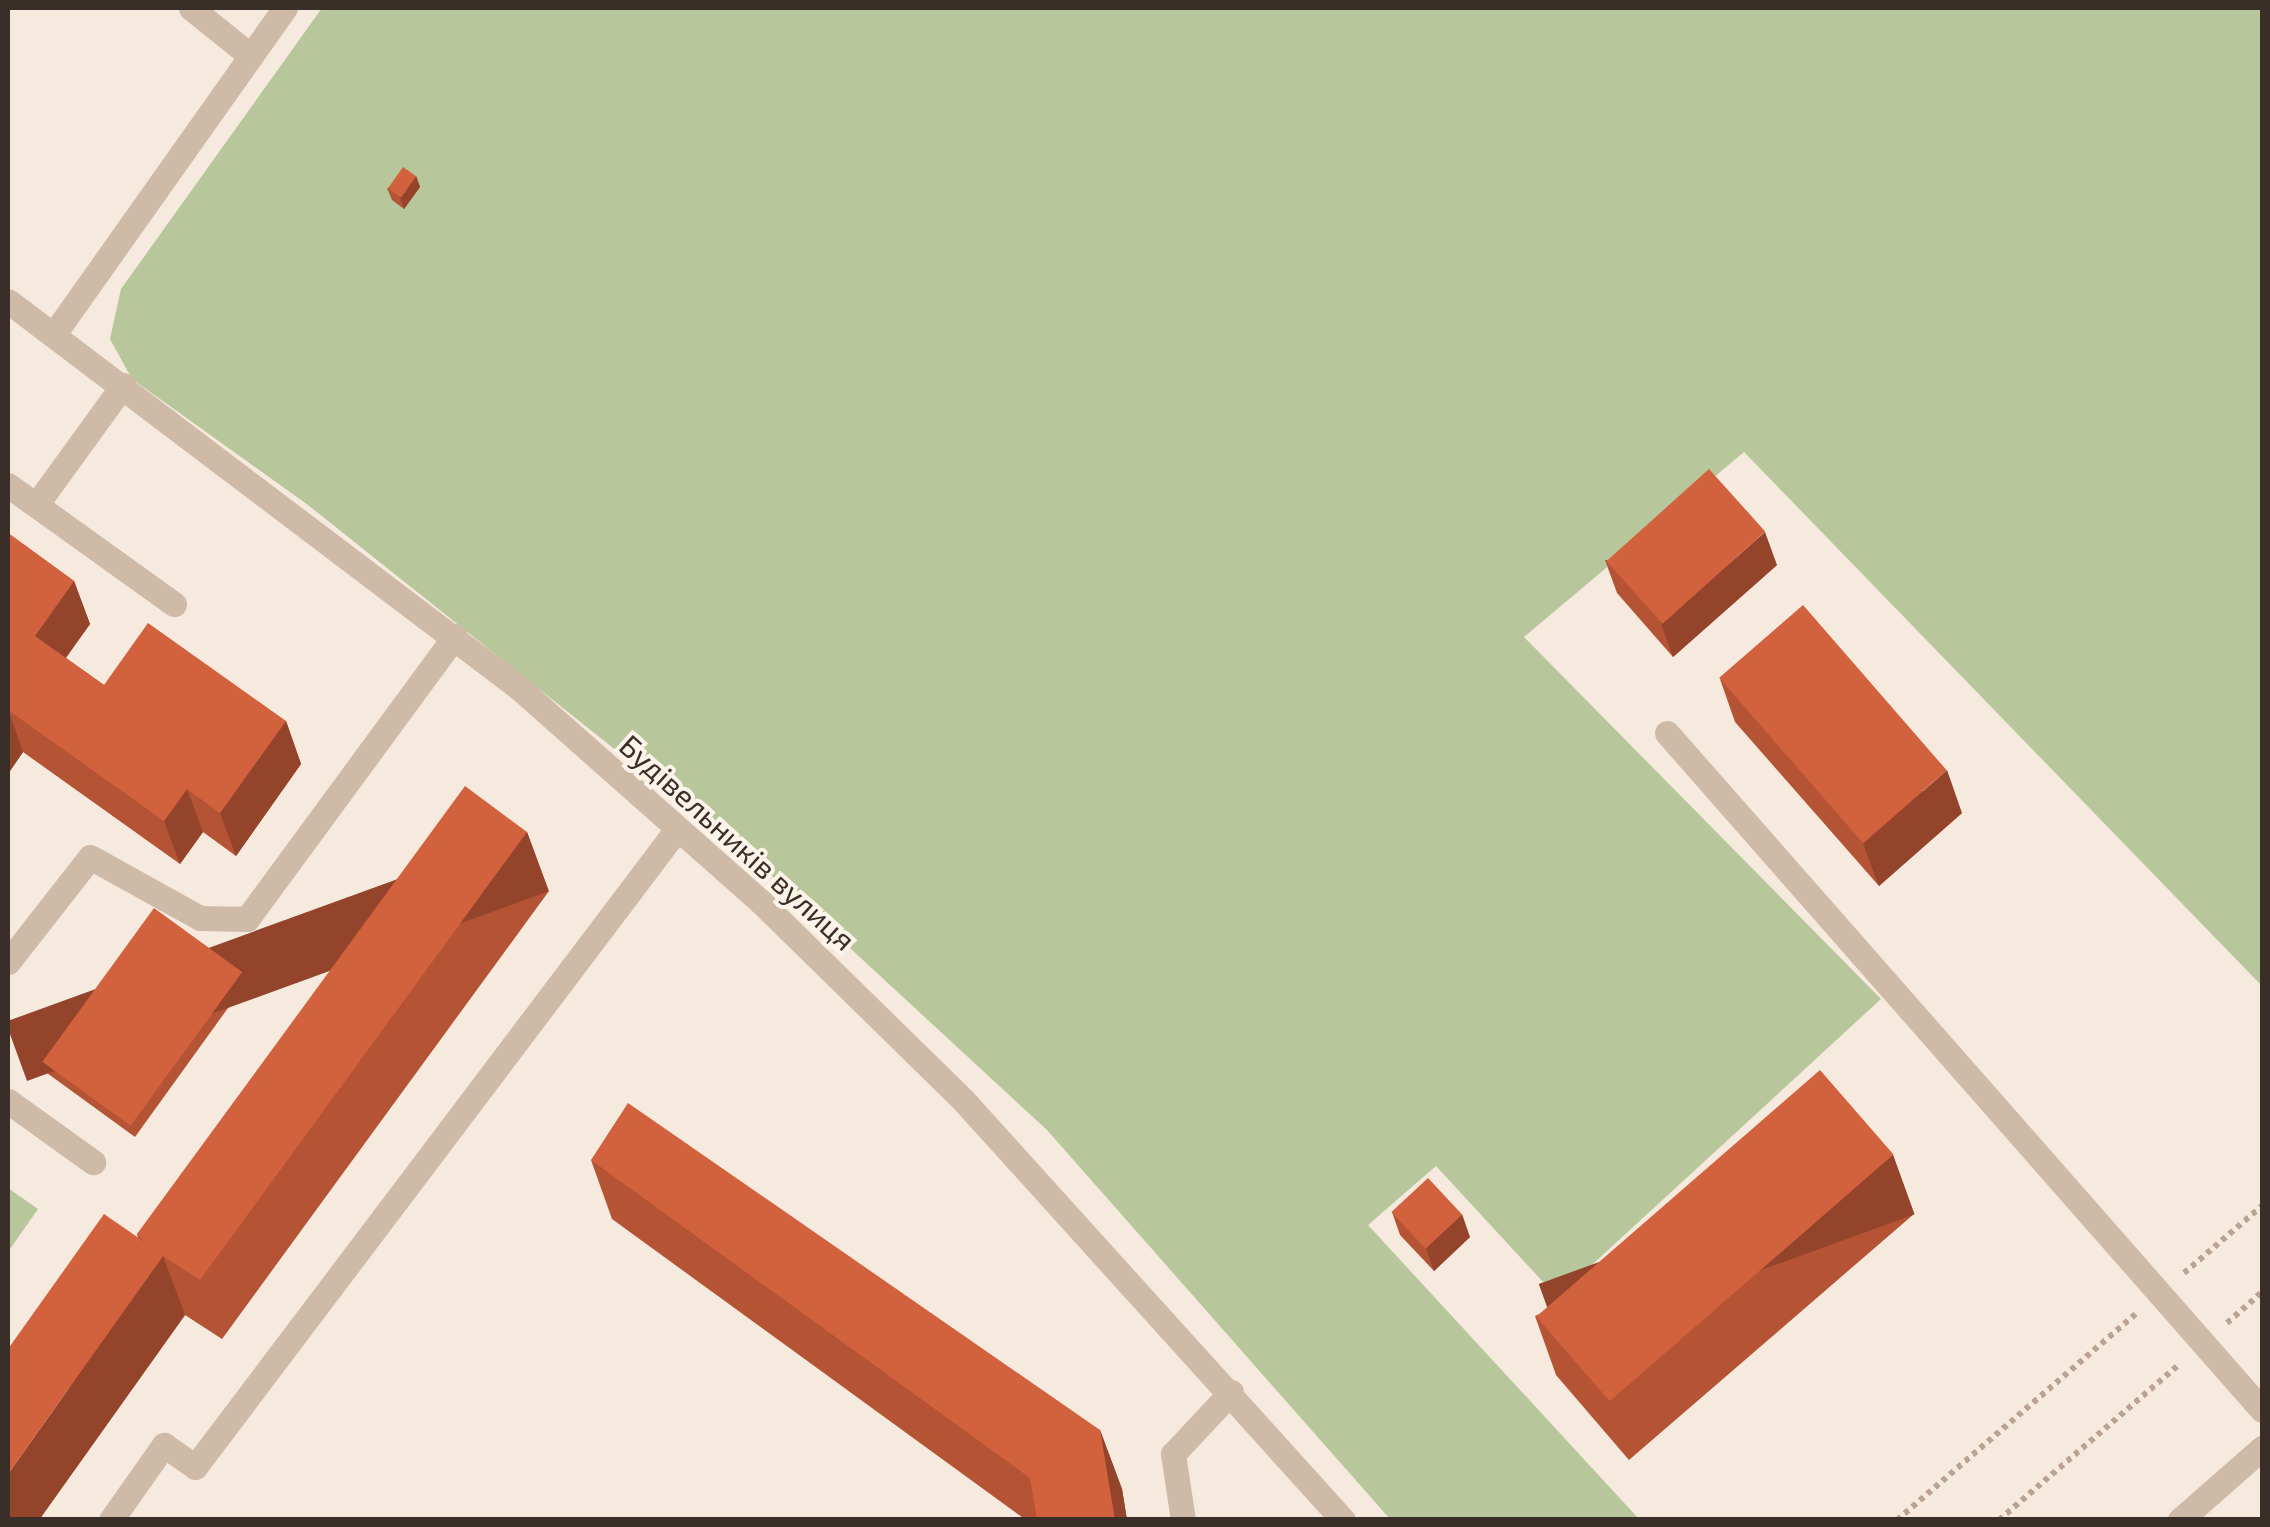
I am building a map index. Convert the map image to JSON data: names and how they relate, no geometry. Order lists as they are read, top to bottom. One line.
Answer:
{"streets":{"street":["Будівельників вулиця"]}}
